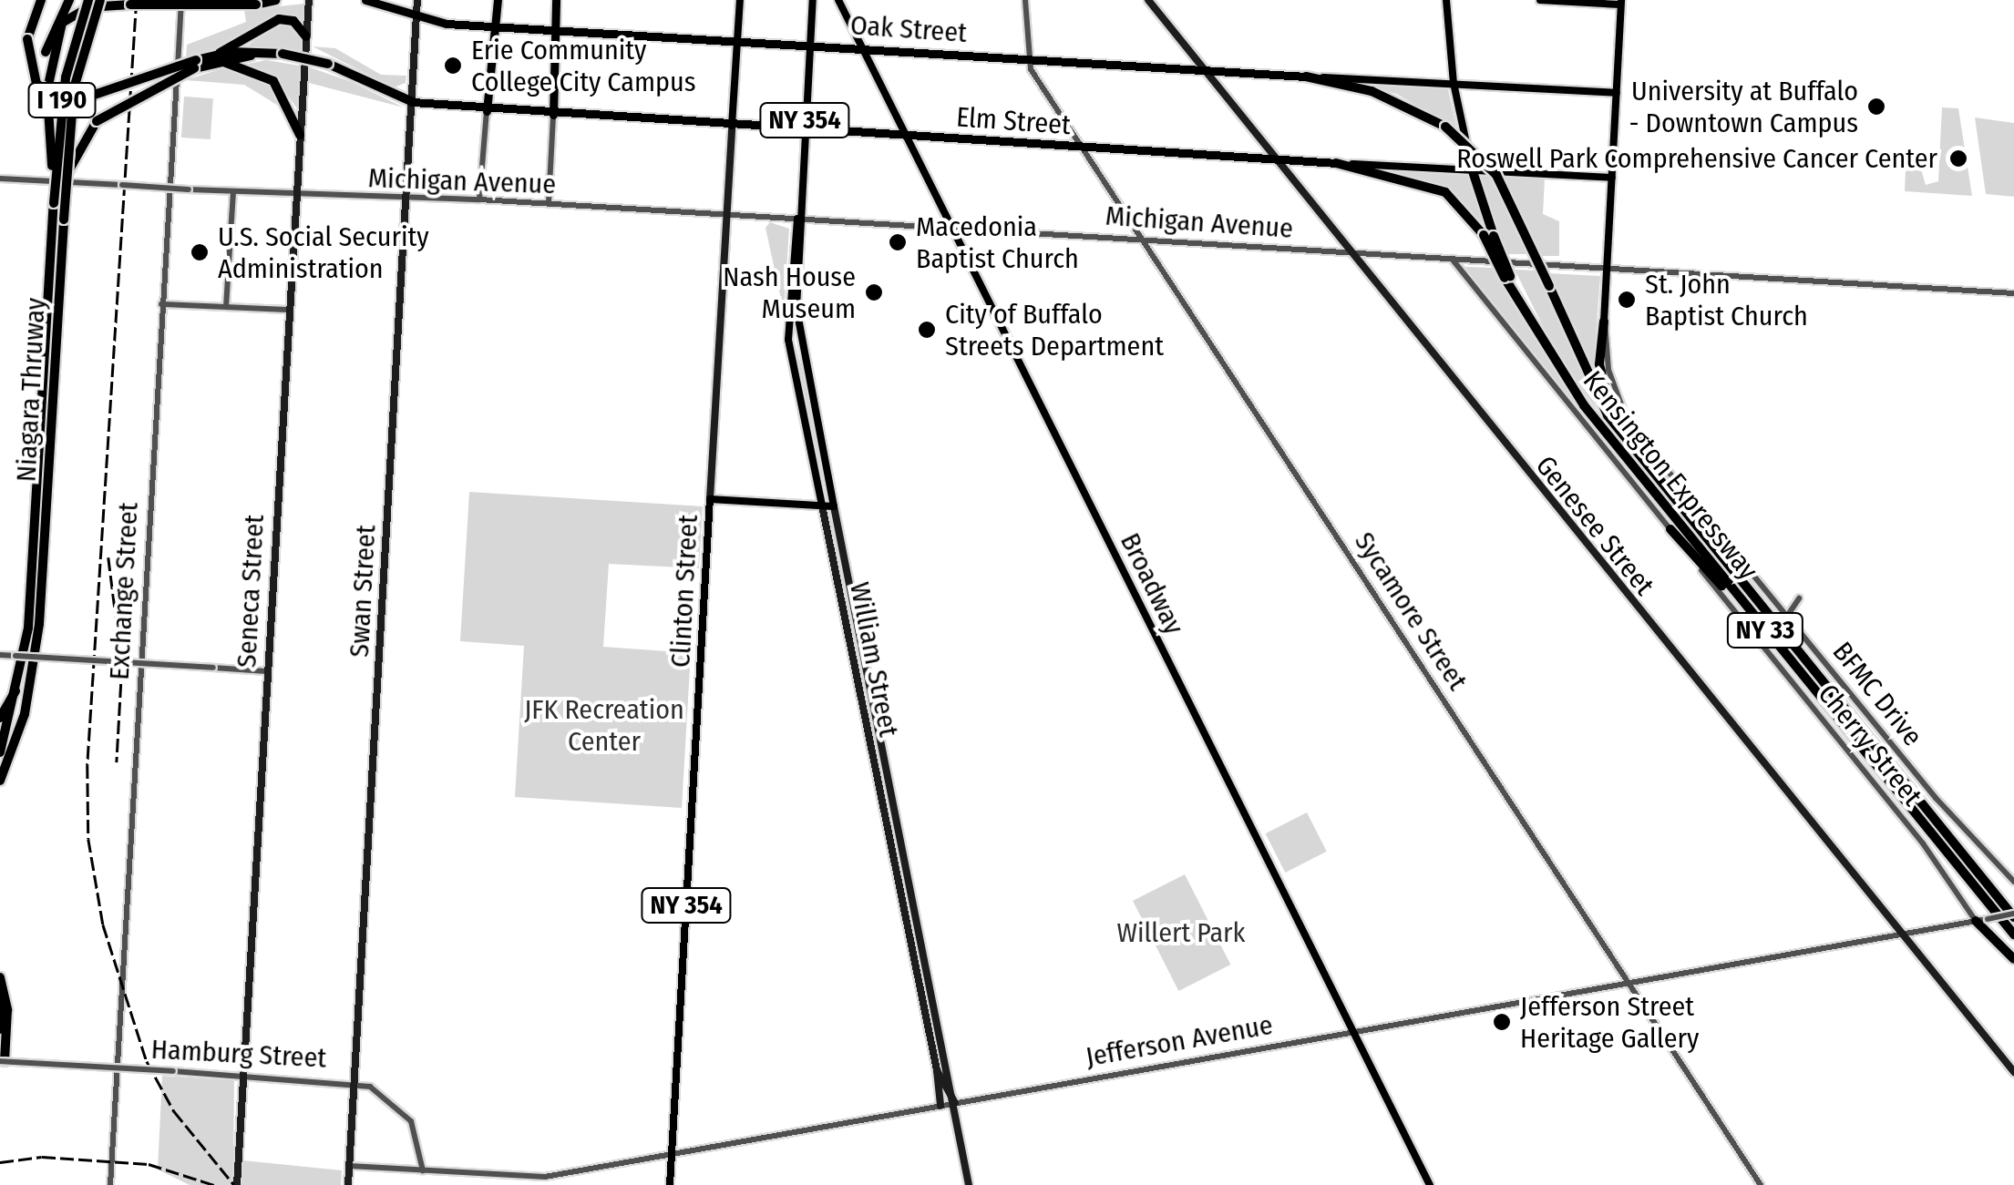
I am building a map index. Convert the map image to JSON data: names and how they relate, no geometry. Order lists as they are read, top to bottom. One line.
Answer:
{"streets":{"highway":["Oak Street","I 190","Elm Street","Niagara Thruway","Kensington Expressway","NY 33"],"main road":["NY 354","Genesee Street","Broadway","Seneca Street","Swan Street","Clinton Street","William Street"],"street":["Michigan Avenue","Exchange Street","Sycamore Street","BFMC Drive","Cherry Street","Jefferson Avenue","Hamburg Street"]},"crossings":[["Oak Street","Genesee Street"],["Oak Street","Broadway"],["Oak Street","Swan Street"],["Oak Street","Clinton Street"],["Oak Street","Sycamore Street"],["Oak Street","NY 33"],["Oak Street","William Street"],["NY 354","William Street"],["NY 354","Jefferson Avenue"],["Elm Street","Genesee Street"],["Elm Street","Broadway"],["Elm Street","Swan Street"],["Elm Street","Clinton Street"],["Elm Street","Sycamore Street"],["Elm Street","NY 33"],["Elm Street","William Street"],["Michigan Avenue","Genesee Street"],["Michigan Avenue","Broadway"],["Michigan Avenue","Seneca Street"],["Michigan Avenue","Swan Street"],["Michigan Avenue","Clinton Street"],["Michigan Avenue","Sycamore Street"],["Michigan Avenue","NY 33"],["Michigan Avenue","William Street"],["Michigan Avenue","Cherry Street"],["Kensington Expressway","NY 33"],["Kensington Expressway","Jefferson Avenue"],["Genesee Street","Jefferson Avenue"],["Broadway","Jefferson Avenue"],["Seneca Street","Hamburg Street"],["Swan Street","Jefferson Avenue"],["Swan Street","Hamburg Street"],["Clinton Street","Jefferson Avenue"],["Sycamore Street","Jefferson Avenue"],["NY 33","BFMC Drive"],["William Street","Jefferson Avenue"],["Cherry Street","Jefferson Avenue"],["Jefferson Avenue","Hamburg Street"]],"parks":["JFK Recreation Center","Willert Park"],"places":["Erie Community College City Campus","University at Buffalo - Downtown Campus","Roswell Park Comprehensive Cancer Center","Macedonia Baptist Church","U.S. Social Security Administration","Nash House Museum","St. John Baptist Church","City of Buffalo Streets Department","Jefferson Street Heritage Gallery"]}
